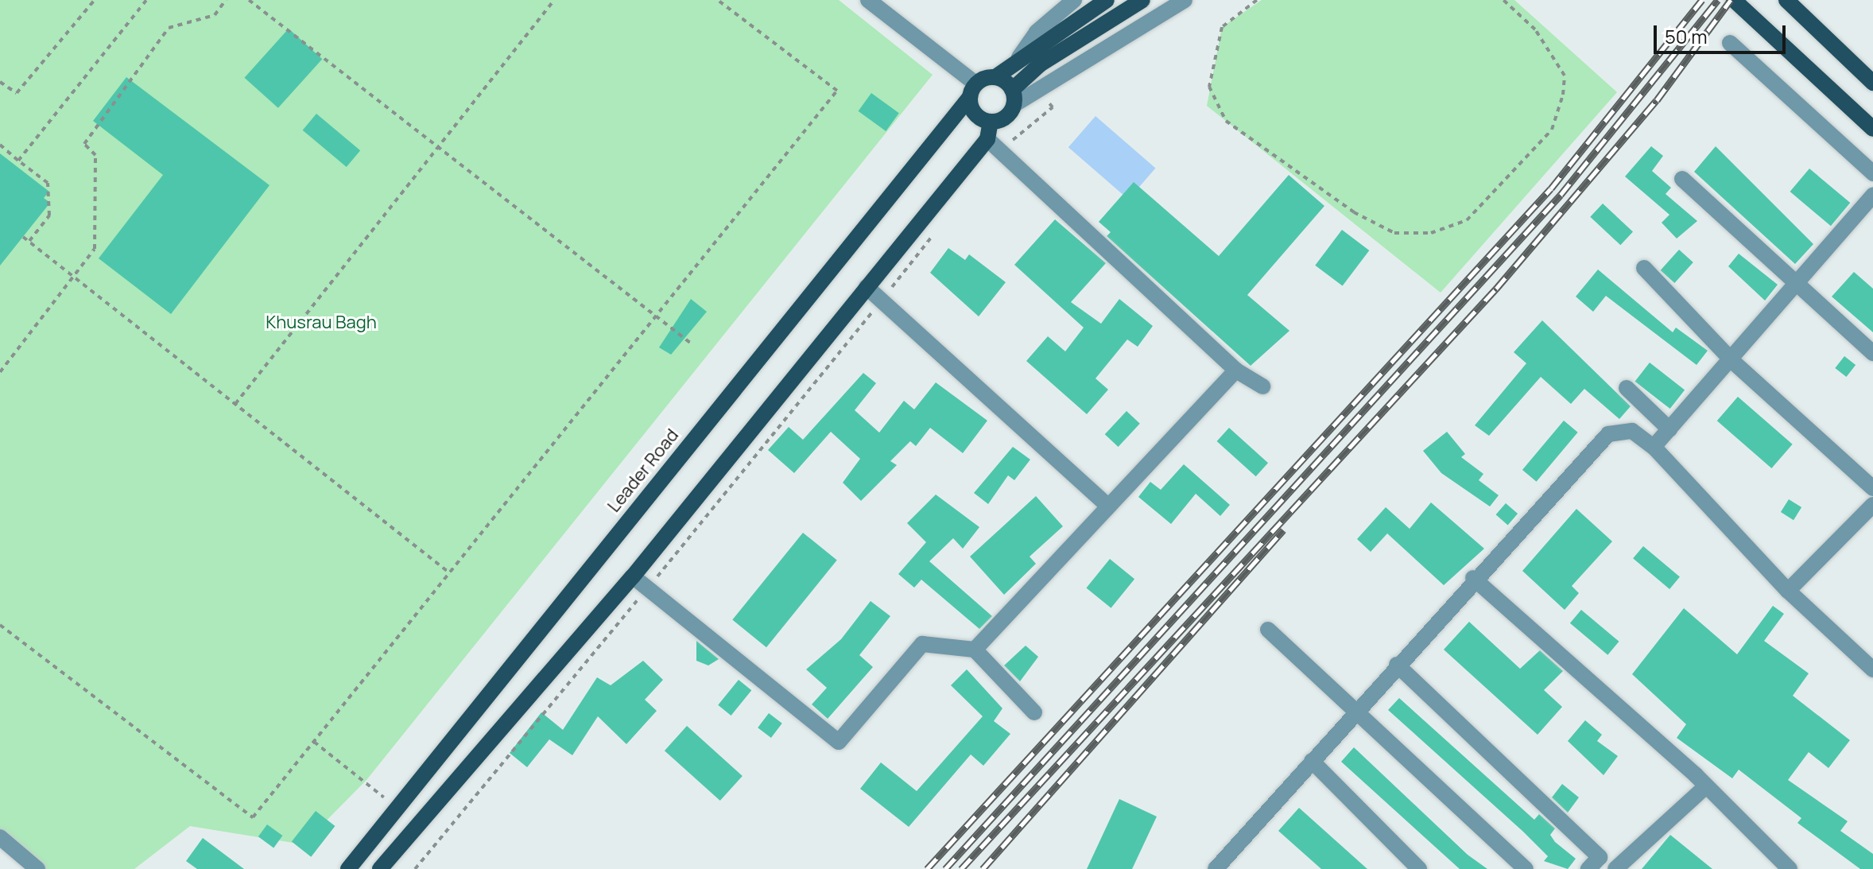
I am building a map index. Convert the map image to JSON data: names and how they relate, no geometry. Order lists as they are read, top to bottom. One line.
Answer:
{"streets":{"main road":["Leader Road"]},"parks":["Khusrau Bagh"],"scale_bar":"50 m"}
